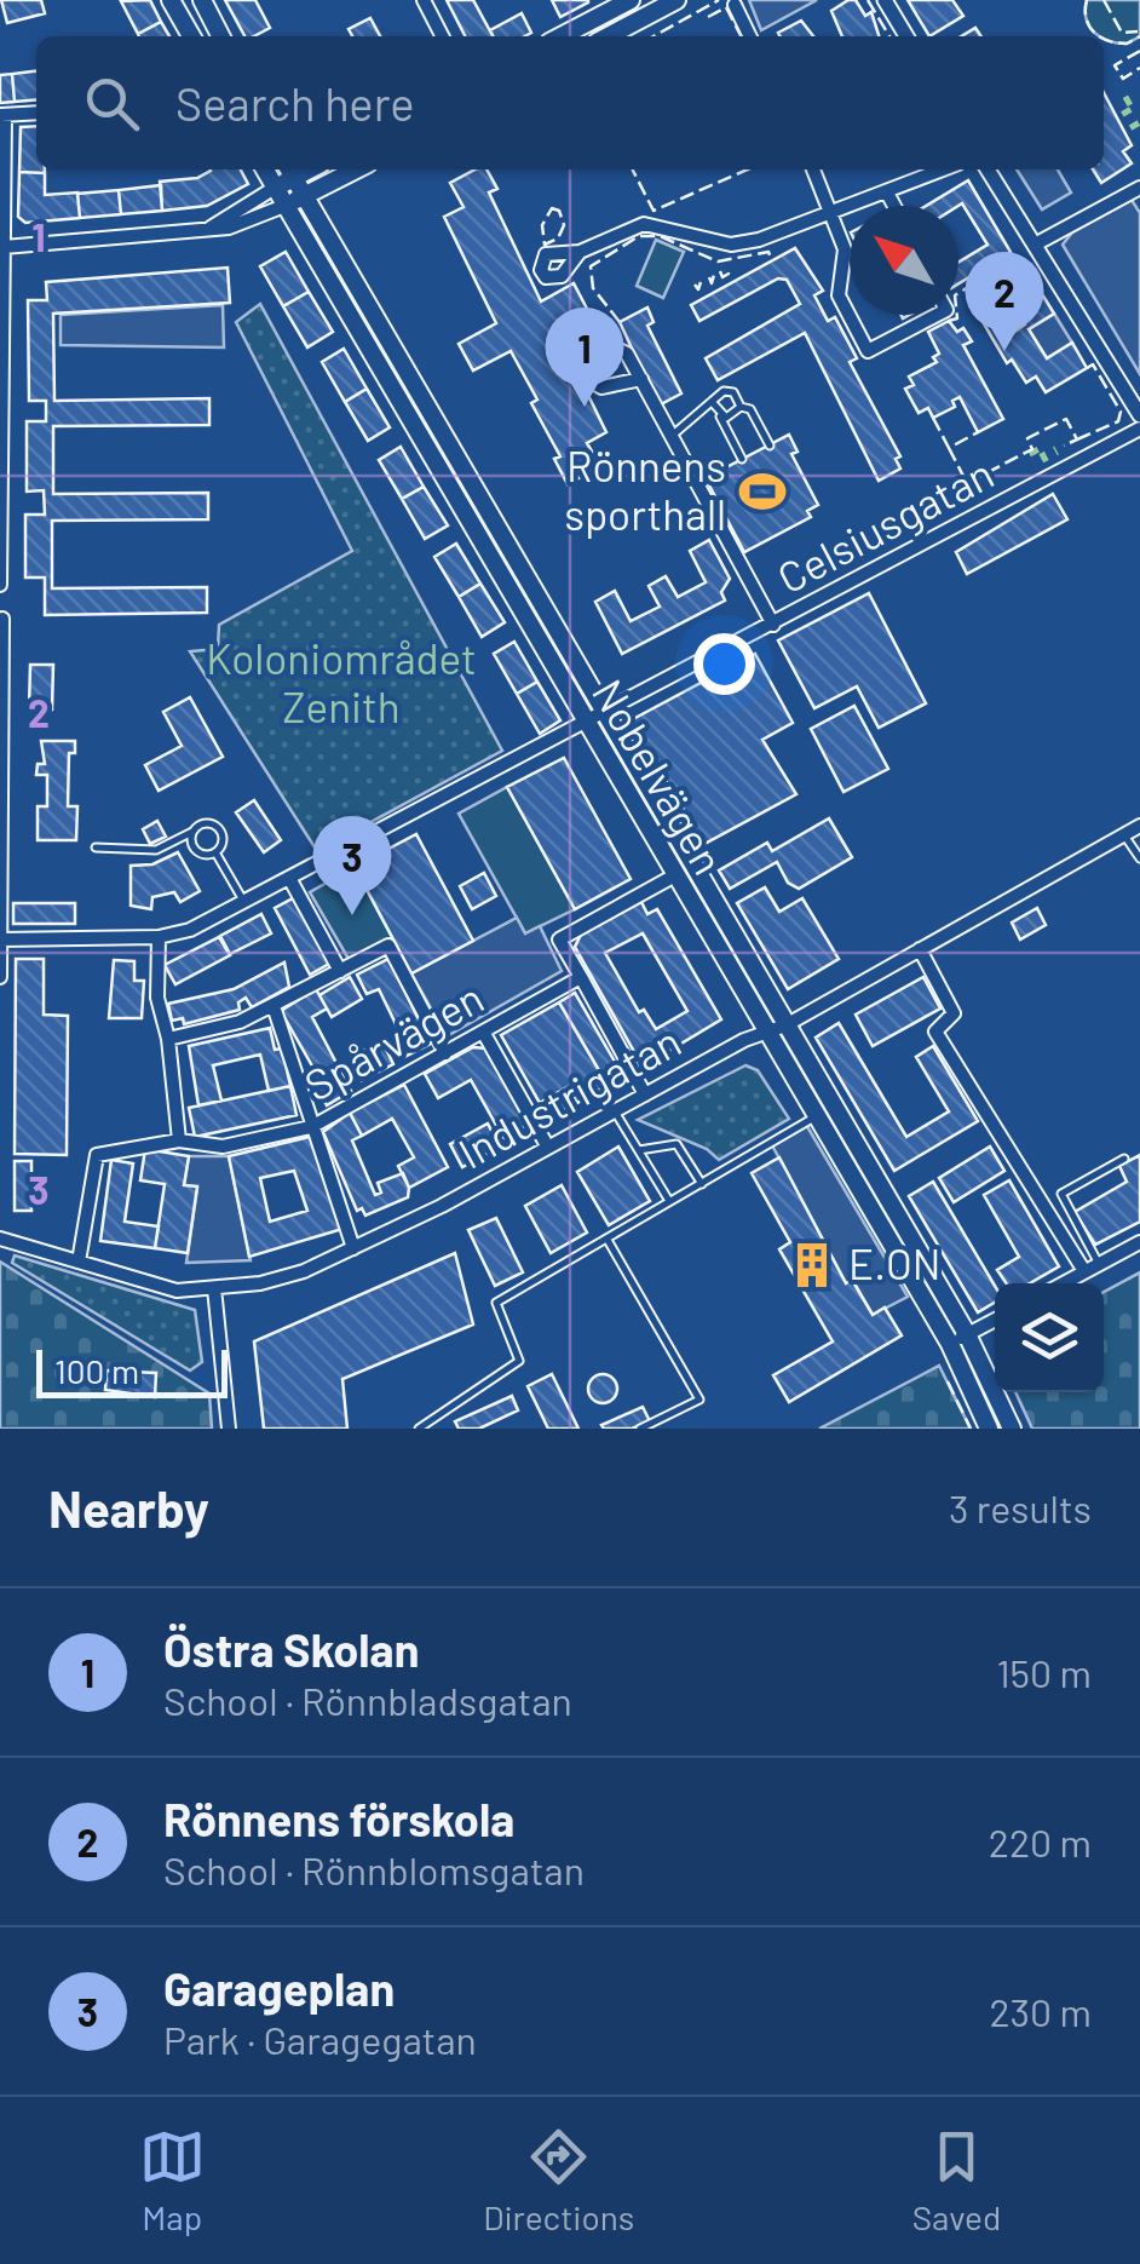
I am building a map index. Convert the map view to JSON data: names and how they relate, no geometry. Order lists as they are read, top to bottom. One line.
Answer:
{"streets":{"main road":["Nobelvägen"],"street":["Celsiusgatan","Spårvägen","Industrigatan"]},"crossings":[["Celsiusgatan","Nobelvägen"],["Nobelvägen","Industrigatan"],["Spårvägen","Industrigatan"]],"parks":["Koloniområdet Zenith"],"places":{"sports":["Rönnens sporthall"],"building":["E.ON"]},"scale_bar":"100 m","north":"top left","page":{"search":"Search here","pins":["2","1","3"],"scale":"100 m","heading":["Nearby","3 results"],"list":[{"mark":"1","name":"Östra Skolan","note":"School · Rönnbladsgatan","value":"150 m"},{"mark":"2","name":"Rönnens förskola","note":"School · Rönnblomsgatan","value":"220 m"},{"mark":"3","name":"Garageplan","note":"Park · Garagegatan","value":"230 m"}],"nav":["Map","Directions","Saved"]},"grid":{"rows":["1","2","3"]}}
